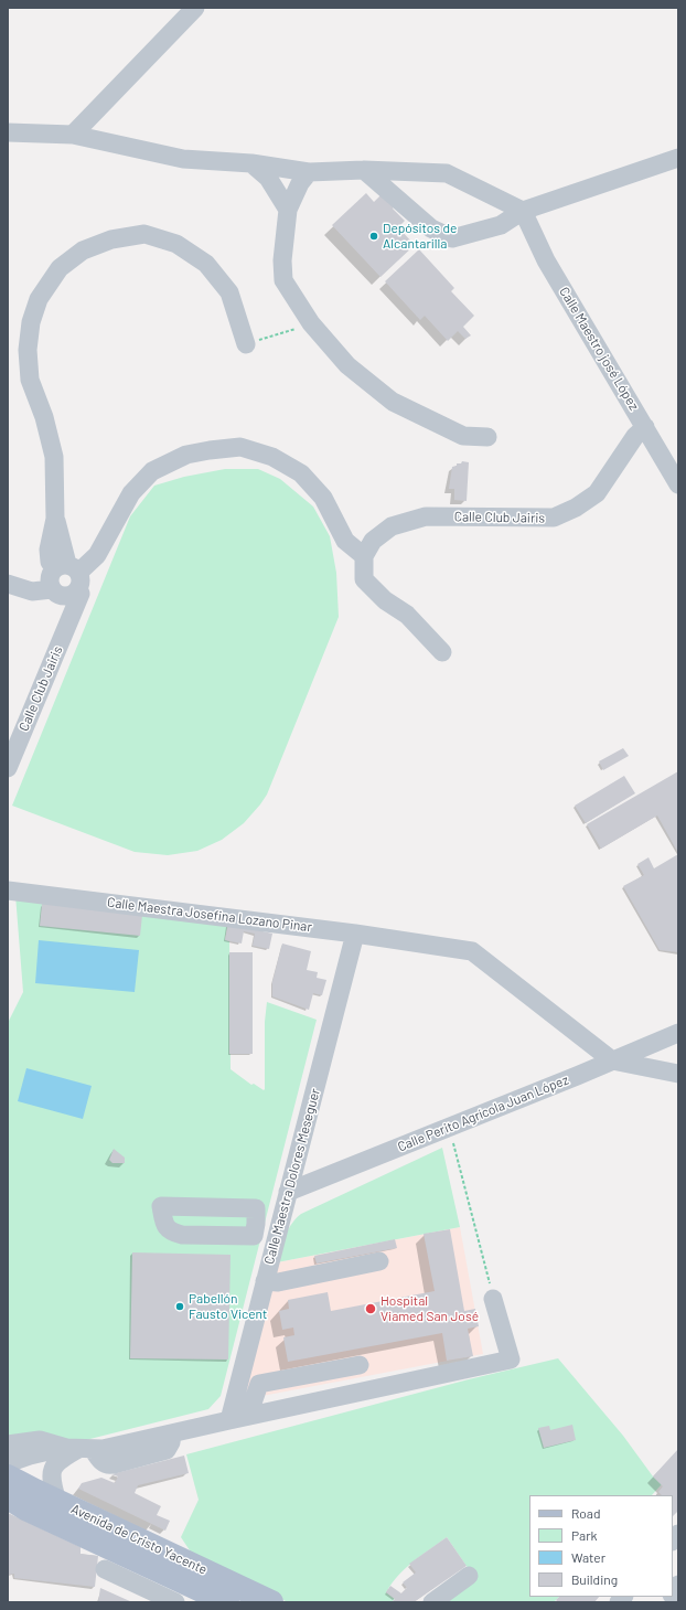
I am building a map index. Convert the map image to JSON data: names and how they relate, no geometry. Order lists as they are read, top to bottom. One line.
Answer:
{"streets":{"main road":["Avenida de Cristo Yacente"],"street":["Calle Maestro josé López","Calle Club Jairis","Calle Maestra Josefina Lozano Pinar","Calle Perito Agrícola Juan López","Calle Maestra Dolores Meseguer"]},"crossings":[["Calle Maestro josé López","Calle Club Jairis"],["Calle Maestra Josefina Lozano Pinar","Calle Perito Agrícola Juan López"],["Calle Maestra Josefina Lozano Pinar","Calle Maestra Dolores Meseguer"],["Calle Perito Agrícola Juan López","Calle Maestra Dolores Meseguer"]],"places":["Depósitos de Alcantarilla","Pabellón Fausto Vicent","Hospital Viamed San José"],"legend":["Road","Park","Water","Building"]}
